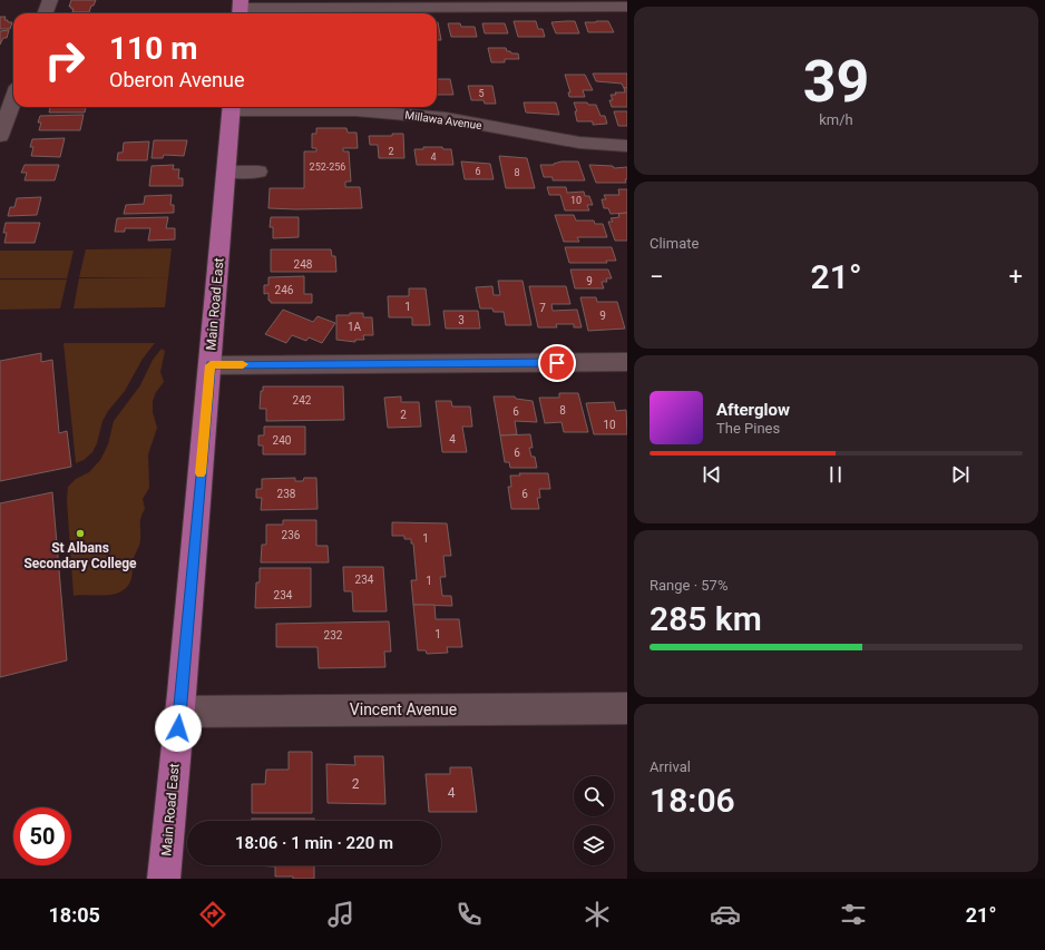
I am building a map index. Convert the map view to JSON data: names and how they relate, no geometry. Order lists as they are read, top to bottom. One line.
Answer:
{"streets":{"main road":["Main Road East"],"street":["Millawa Avenue","Vincent Avenue"]},"crossings":[["Millawa Avenue","Main Road East"],["Main Road East","Vincent Avenue"]],"places":["St Albans Secondary College"],"house_numbers":["5","2","4","252-256","6","8","10","248","9","246","1","7","9","3","1A","242","8","6","2","10","4","240","6","238","6","236","1","234","1","234","1","232","2","4"],"page":{"tile":[["39","km/h"],"Climate",["Range · 57%","285 km"],["Arrival","18:06"]],"turn":["110 m","Oberon Avenue"],"heat":["−","21°","+"],"song":["Afterglow","The Pines"],"limit":"50","trip":"18:06 · 1 min · 220 m","tabs":["18:05","21°"]}}
